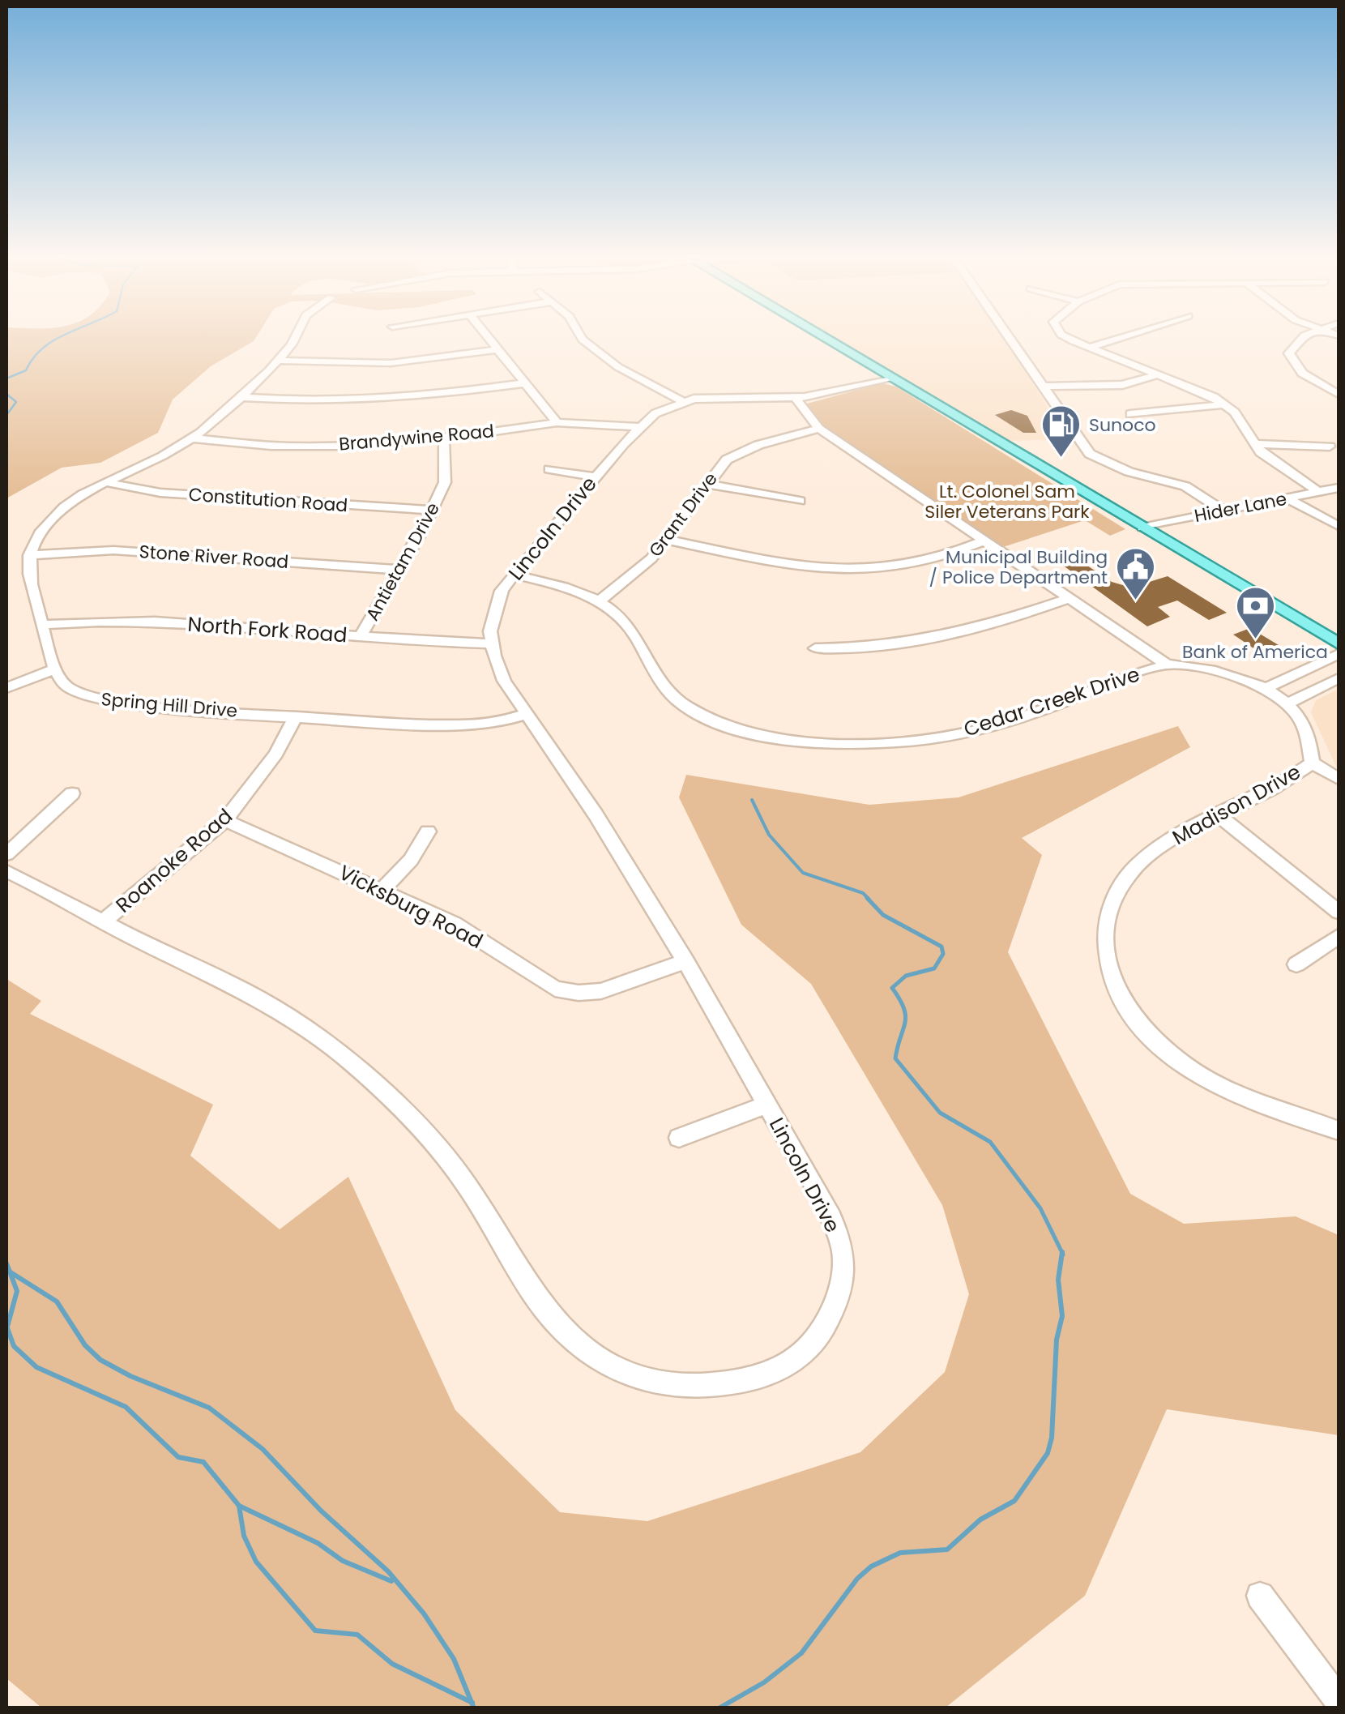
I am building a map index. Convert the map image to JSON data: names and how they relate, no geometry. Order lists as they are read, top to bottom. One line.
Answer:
{"streets":{"street":["Brandywine Road","Constitution Road","Hider Lane","Grant Drive","Lincoln Drive","Stone River Road","Antietam Drive","North Fork Road","Cedar Creek Drive","Spring Hill Drive","Madison Drive","Roanoke Road","Vicksburg Road"]},"crossings":[["Brandywine Road","Lincoln Drive"],["Brandywine Road","Antietam Drive"],["Constitution Road","Antietam Drive"],["Grant Drive","Cedar Creek Drive"],["Lincoln Drive","North Fork Road"],["Lincoln Drive","Cedar Creek Drive"],["Lincoln Drive","Spring Hill Drive"],["Lincoln Drive","Roanoke Road"],["Lincoln Drive","Vicksburg Road"],["Stone River Road","Antietam Drive"],["Stone River Road","Spring Hill Drive"],["Antietam Drive","North Fork Road"],["North Fork Road","Spring Hill Drive"],["Spring Hill Drive","Roanoke Road"],["Roanoke Road","Vicksburg Road"]],"parks":["Lt. Colonel Sam Siler Veterans Park"],"places":{"fuel station":["Sunoco"],"public building":["Municipal Building / Police Department"],"bank":["Bank of America"]}}
